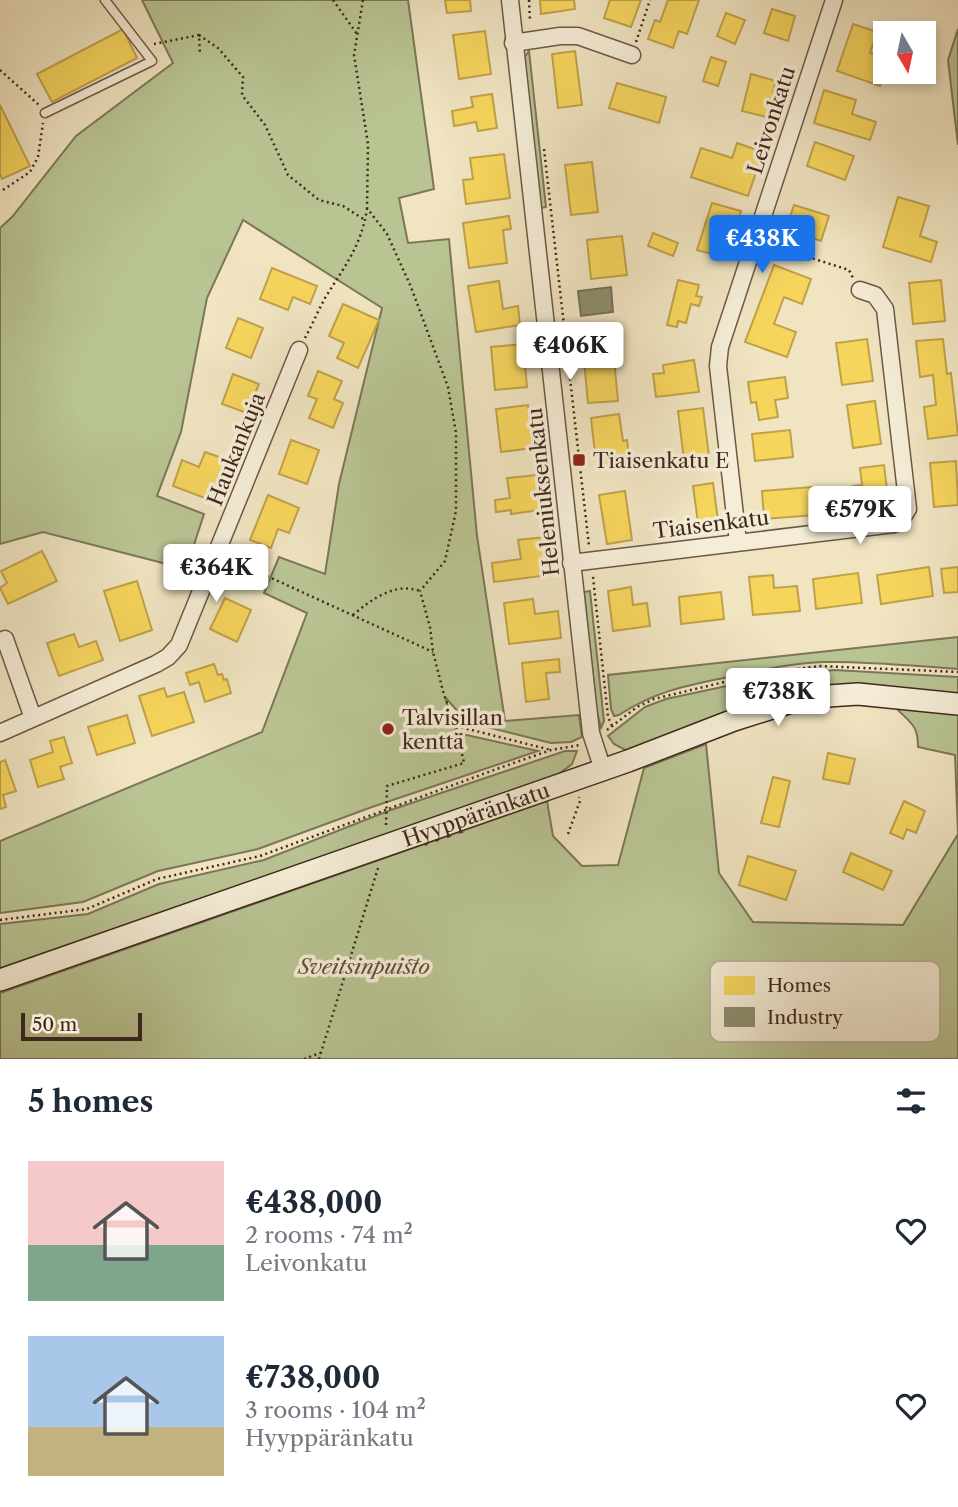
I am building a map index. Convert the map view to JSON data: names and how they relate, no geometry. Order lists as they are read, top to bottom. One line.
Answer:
{"streets":{"street":["Leivonkatu","Haukankuja","Heleniuksenkatu","Tiaisenkatu","Hyyppäränkatu"]},"crossings":[["Leivonkatu","Tiaisenkatu"],["Heleniuksenkatu","Tiaisenkatu"],["Heleniuksenkatu","Hyyppäränkatu"]],"parks":["Sveitsinpuisto"],"places":{"transit":["Tiaisenkatu E"],"other":["Talvisillan kenttä"]},"legend":["Homes","Industry"],"scale_bar":"50 m","north":"bottom","page":{"price":["€438K","€406K","€579K","€364K","€738K"],"scale":"50 m","heading":"5 homes","list":[{"name":"€438,000","note":"2 rooms · 74 m² · Leivonkatu"},{"name":"€738,000","note":"3 rooms · 104 m² · Hyyppäränkatu"}]}}
